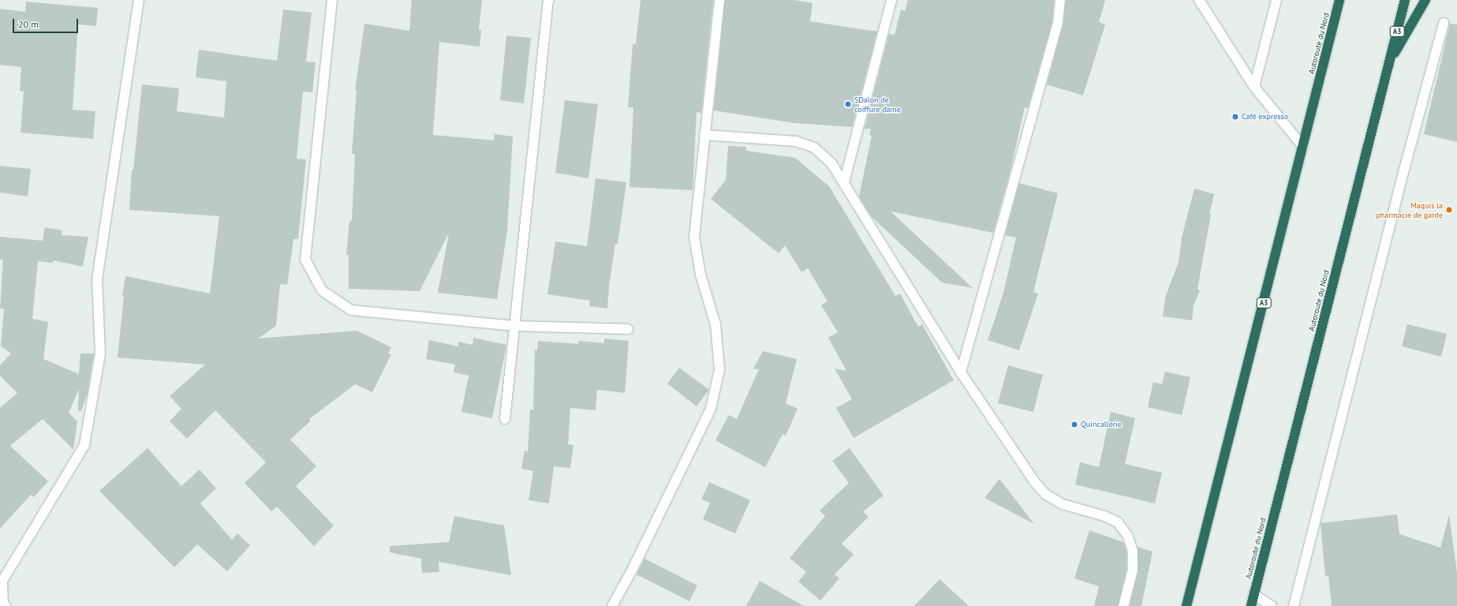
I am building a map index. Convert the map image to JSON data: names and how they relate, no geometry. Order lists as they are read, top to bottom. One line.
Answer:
{"streets":{"highway":["A3","Autoroute du Nord"]},"places":["SDalon de coiffure dame","Café expresso","Maquis la pharmacie de garde","Quincallerie"],"scale_bar":"20 m"}
